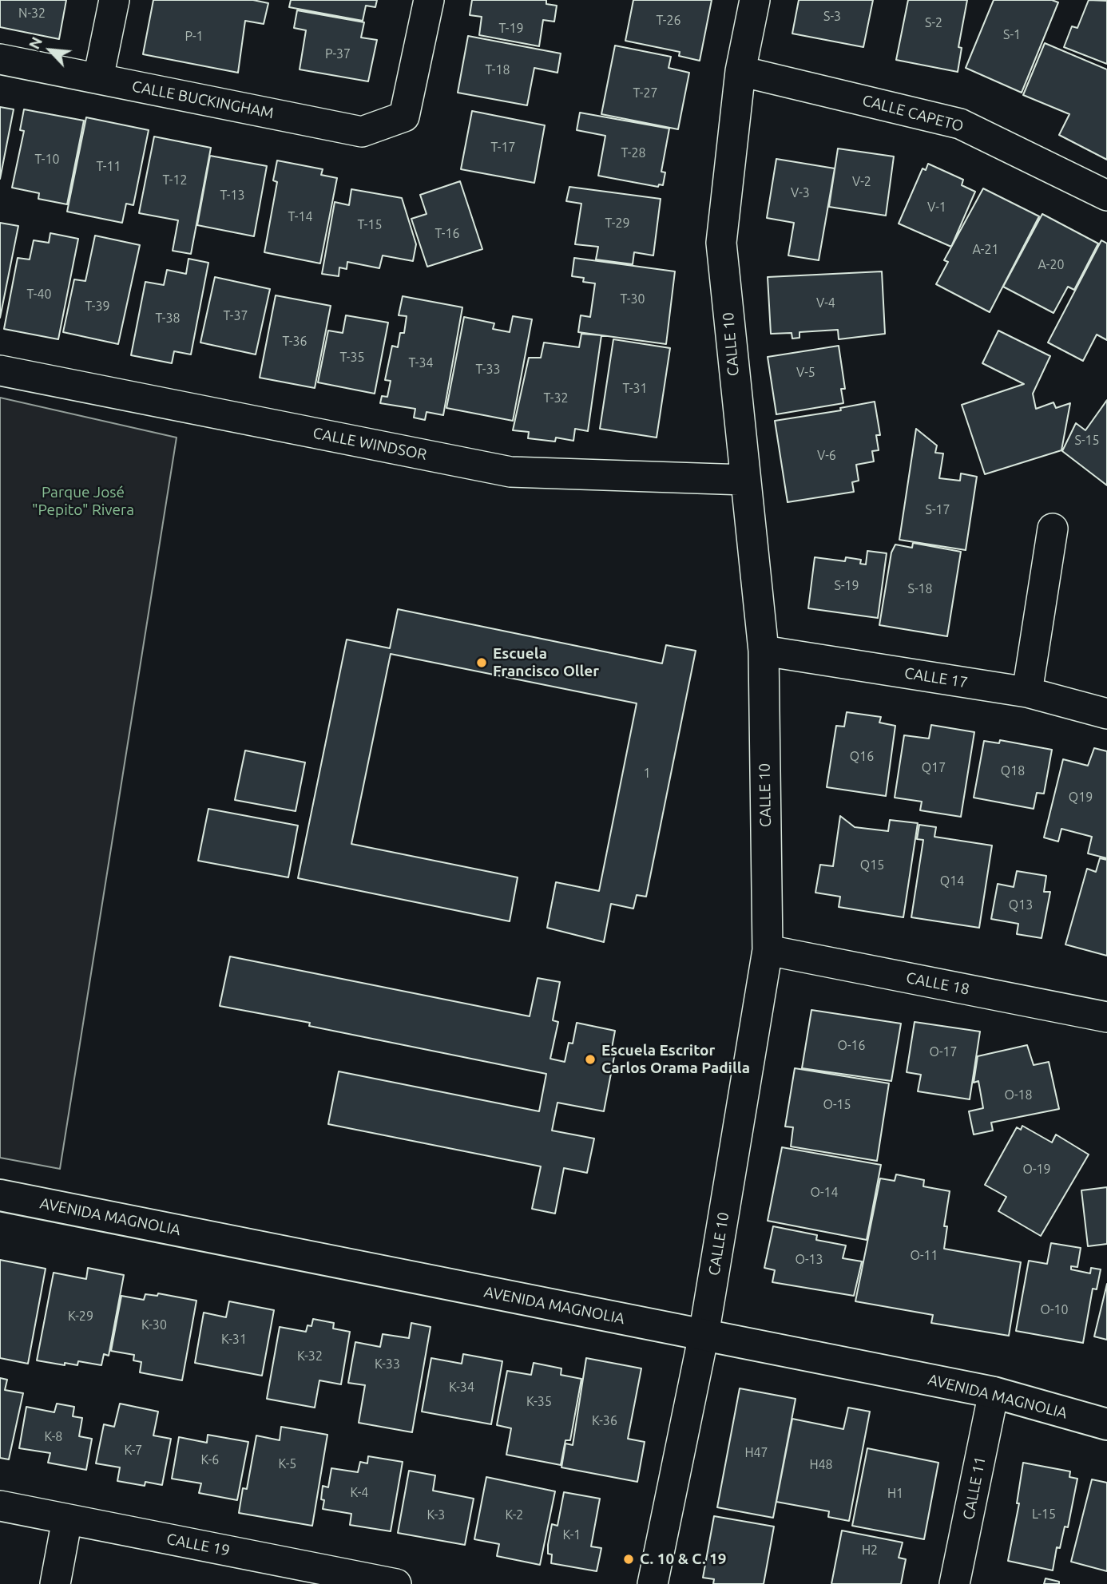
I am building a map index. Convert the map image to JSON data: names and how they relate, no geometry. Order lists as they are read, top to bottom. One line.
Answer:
{"streets":{"street":["CALLE BUCKINGHAM","CALLE CAPETO","CALLE 10","CALLE WINDSOR","CALLE 17","CALLE 18","AVENIDA MAGNOLIA","CALLE 11","CALLE 19"]},"crossings":[["CALLE CAPETO","CALLE 10"],["CALLE 10","CALLE WINDSOR"],["CALLE 10","CALLE 17"],["CALLE 10","CALLE 18"],["CALLE 10","AVENIDA MAGNOLIA"],["AVENIDA MAGNOLIA","CALLE 11"]],"parks":["Parque José \"Pepito\" Rivera"],"places":["Escuela Francisco Oller","Escuela Escritor Carlos Orama Padilla","C. 10 & C. 19"],"house_numbers":["N-32","S-3","T-26","S-2","T-19","S-1","P-1","P-37","T-18","T-27","T-17","T-28","T-10","T-11","T-12","V-2","V-3","T-13","V-1","T-14","T-29","T-15","T-16","A-21","A-20","T-40","T-30","V-4","T-39","T-37","T-38","T-36","T-35","T-34","T-33","V-5","T-31","T-32","S-15","V-6","S-17","S-19","S-18","Q16","Q17","Q18","1","Q19","Q15","Q14","Q13","O-16","O-17","O-18","O-15","O-19","O-14","O-11","O-13","O-10","K-29","K-30","K-31","K-32","K-33","K-34","K-35","K-36","K-8","K-7","H47","K-6","K-5","H48","K-4","H1","L-15","K-3","K-2","K-1","H2"],"north":"top left"}
